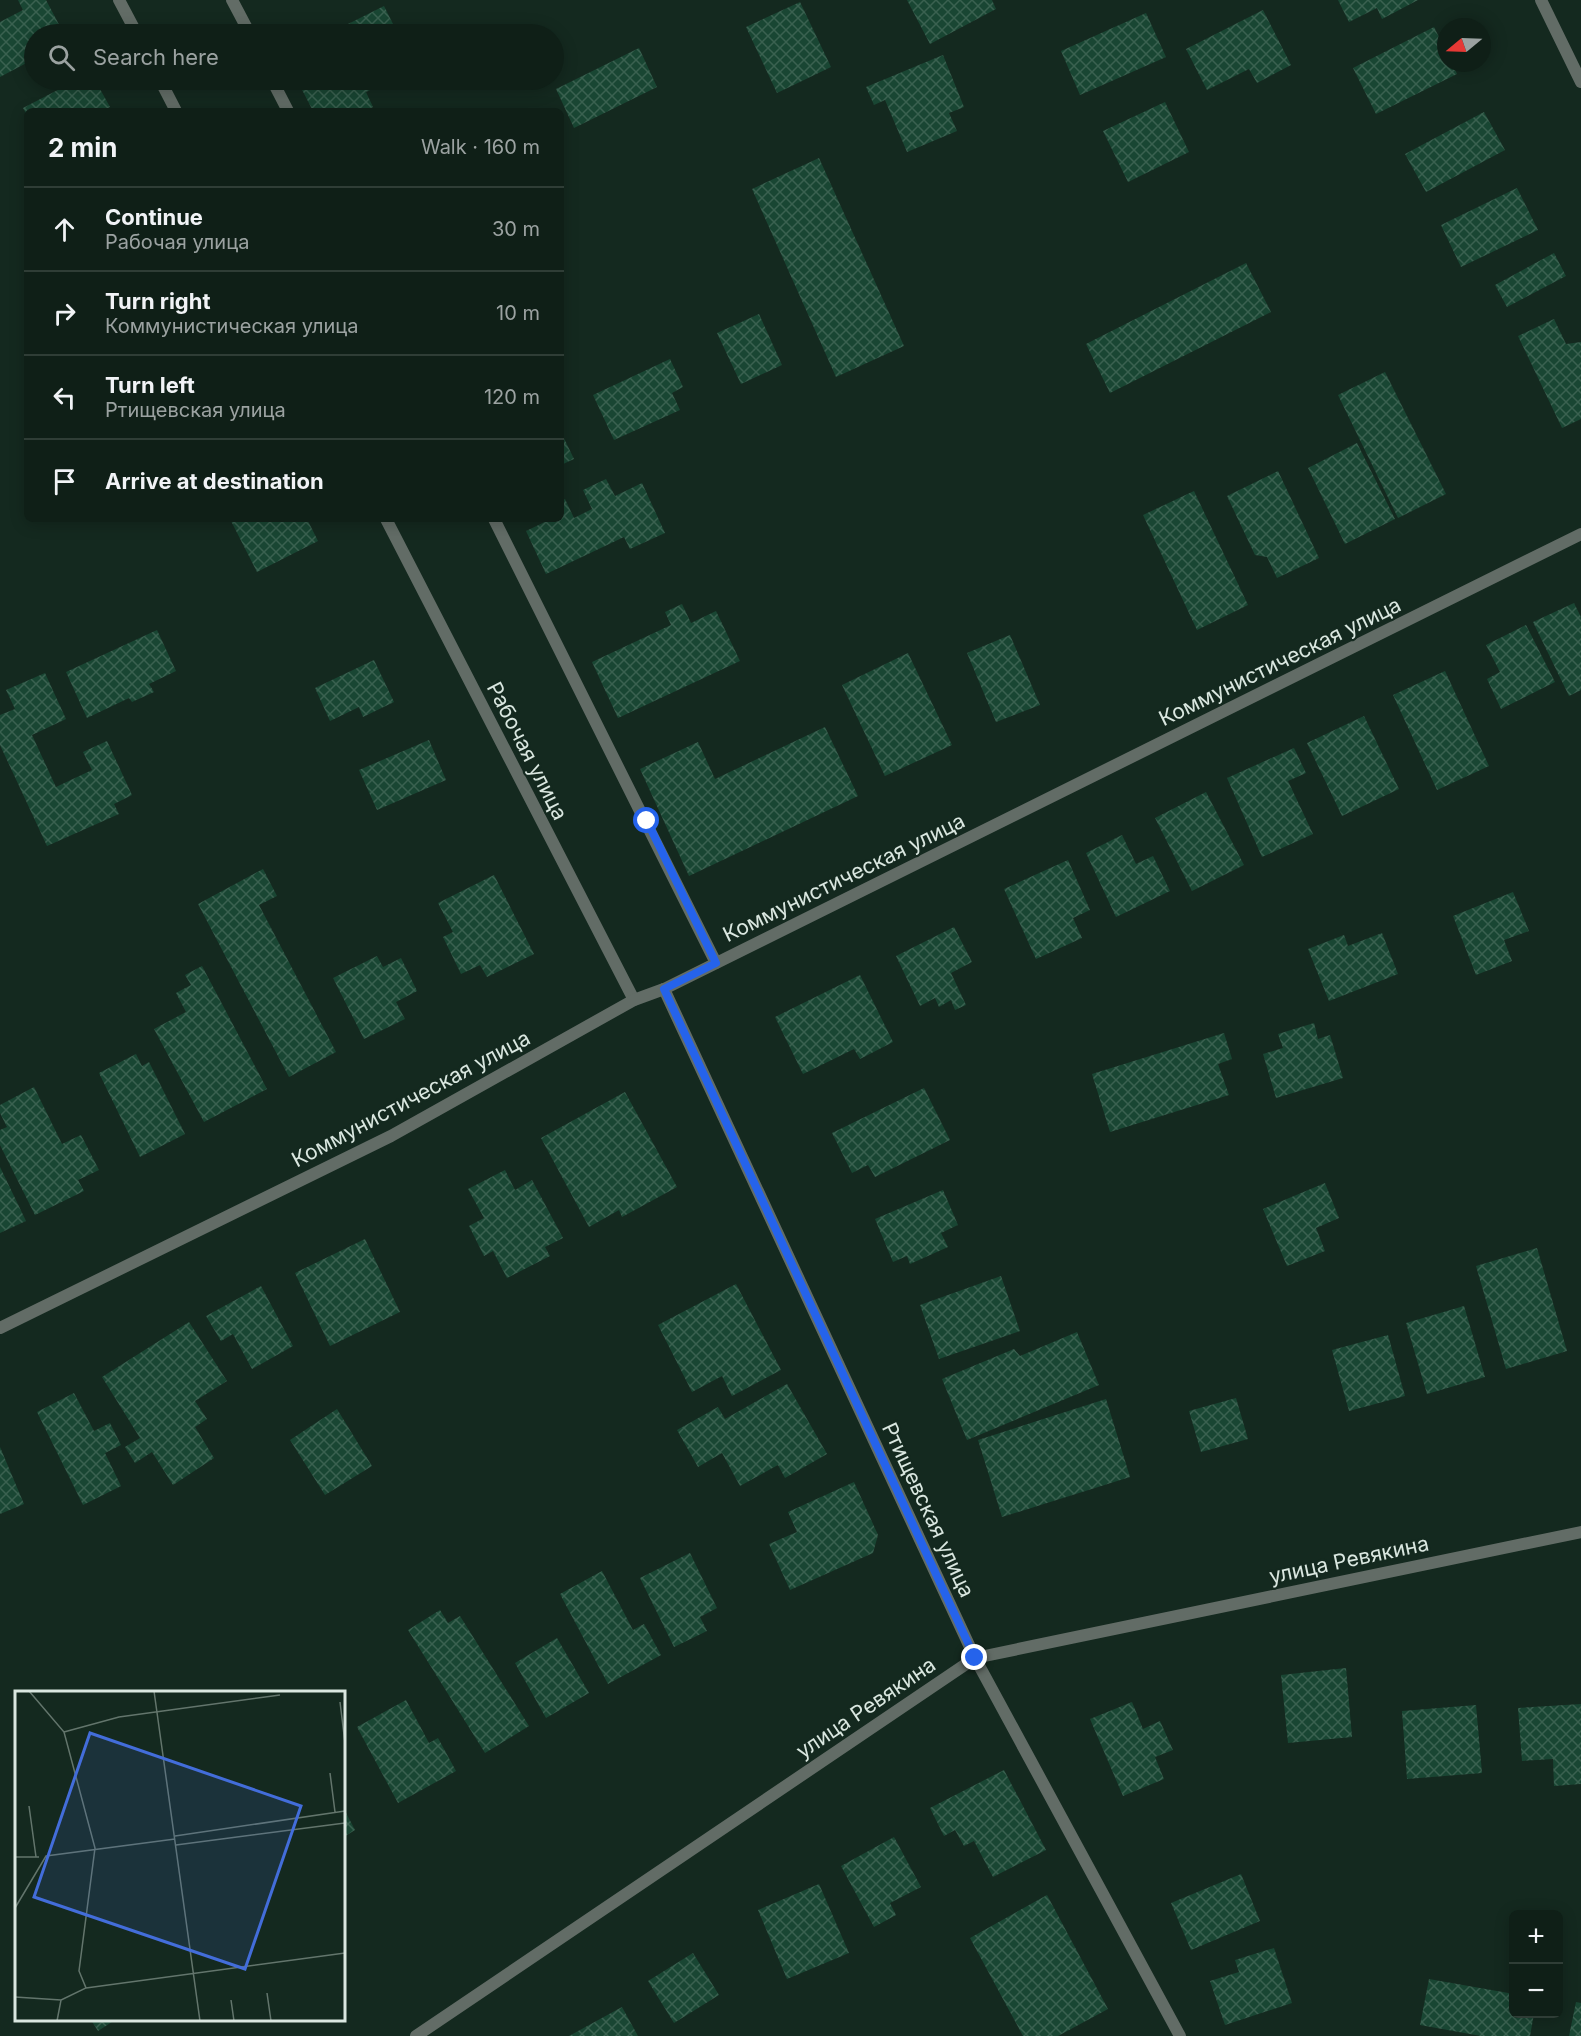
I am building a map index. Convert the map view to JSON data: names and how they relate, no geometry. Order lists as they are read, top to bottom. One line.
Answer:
{"streets":{"street":["Коммунистическая улица","Рабочая улица","Ртищевская улица","улица Ревякина"]},"crossings":[["Коммунистическая улица","Рабочая улица"],["Коммунистическая улица","Ртищевская улица"],["Ртищевская улица","улица Ревякина"]],"north":"left","page":{"search":"Search here","heading":["2 min","Walk · 160 m"],"list":[["Continue","Рабочая улица","30 m"],["Turn right","Коммунистическая улица","10 m"],["Turn left","Ртищевская улица","120 m"],"Arrive at destination"],"map_buttons":["+","−"]}}
